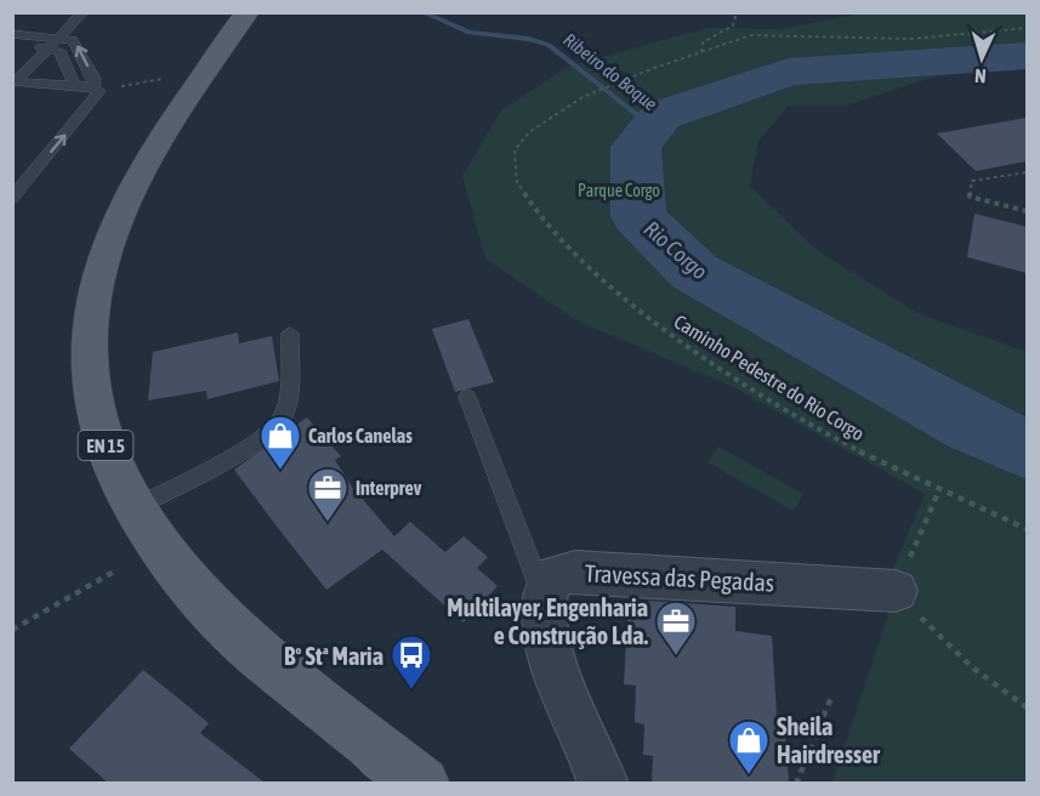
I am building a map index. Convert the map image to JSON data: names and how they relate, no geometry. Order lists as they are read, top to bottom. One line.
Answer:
{"streets":{"main road":["EN 15"],"street":["Travessa das Pegadas"],"path":["Caminho Pedestre do Rio Corgo"]},"water":["Ribeiro do Boque","Rio Corgo"],"parks":["Parque Corgo"],"places":{"shop":["Carlos Canelas","Sheila Hairdresser"],"office":["Interprev","Multilayer, Engenharia e Construção Lda."],"bus stop":["Bº Stª Maria"]},"north":"bottom"}
